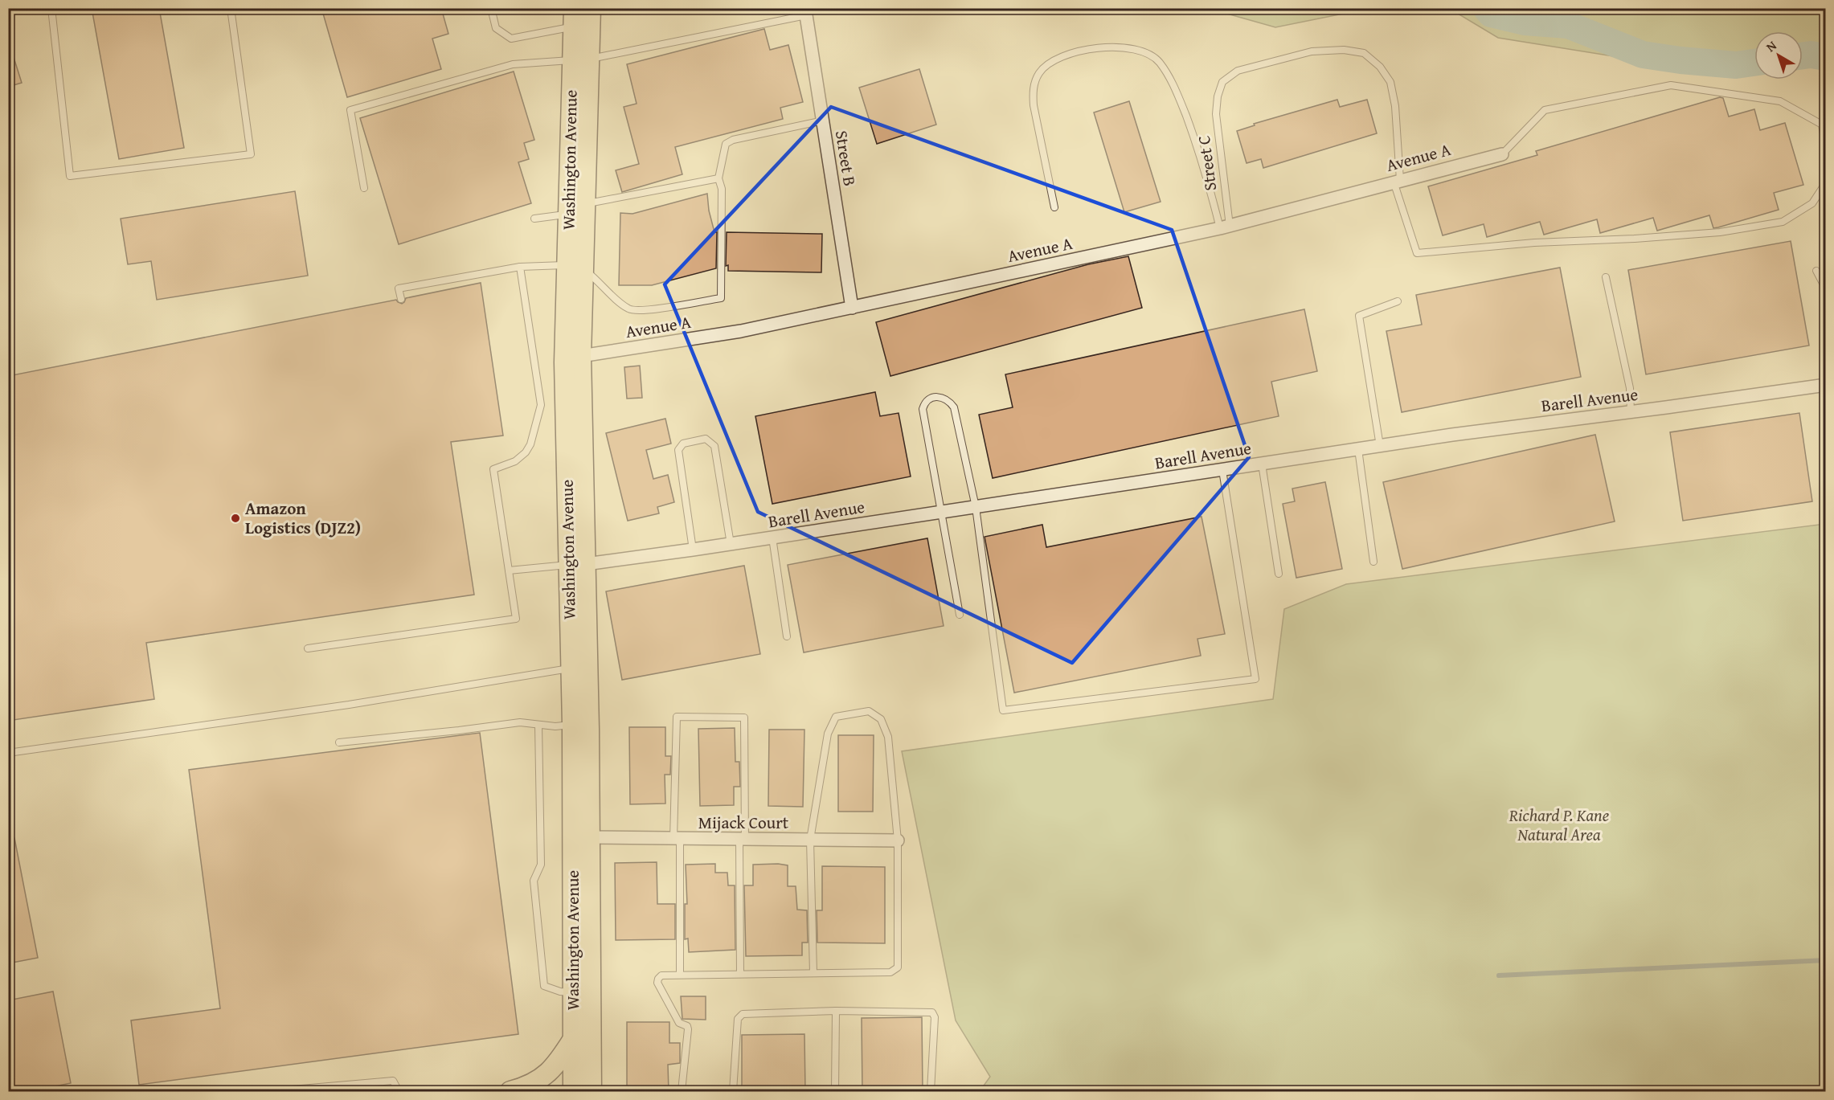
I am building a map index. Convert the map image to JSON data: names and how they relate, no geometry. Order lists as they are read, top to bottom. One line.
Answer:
{"streets":{"main road":["Washington Avenue"],"street":["Avenue A","Street B","Barell Avenue","Mijack Court"],"lane":["Street C"]},"crossings":[["Avenue A","Street B"],["Avenue A","Washington Avenue"],["Avenue A","Street C"],["Washington Avenue","Barell Avenue"],["Washington Avenue","Mijack Court"]],"parks":["Richard P. Kane Natural Area"],"places":["Amazon Logistics (DJZ2)"],"north":"top left"}
